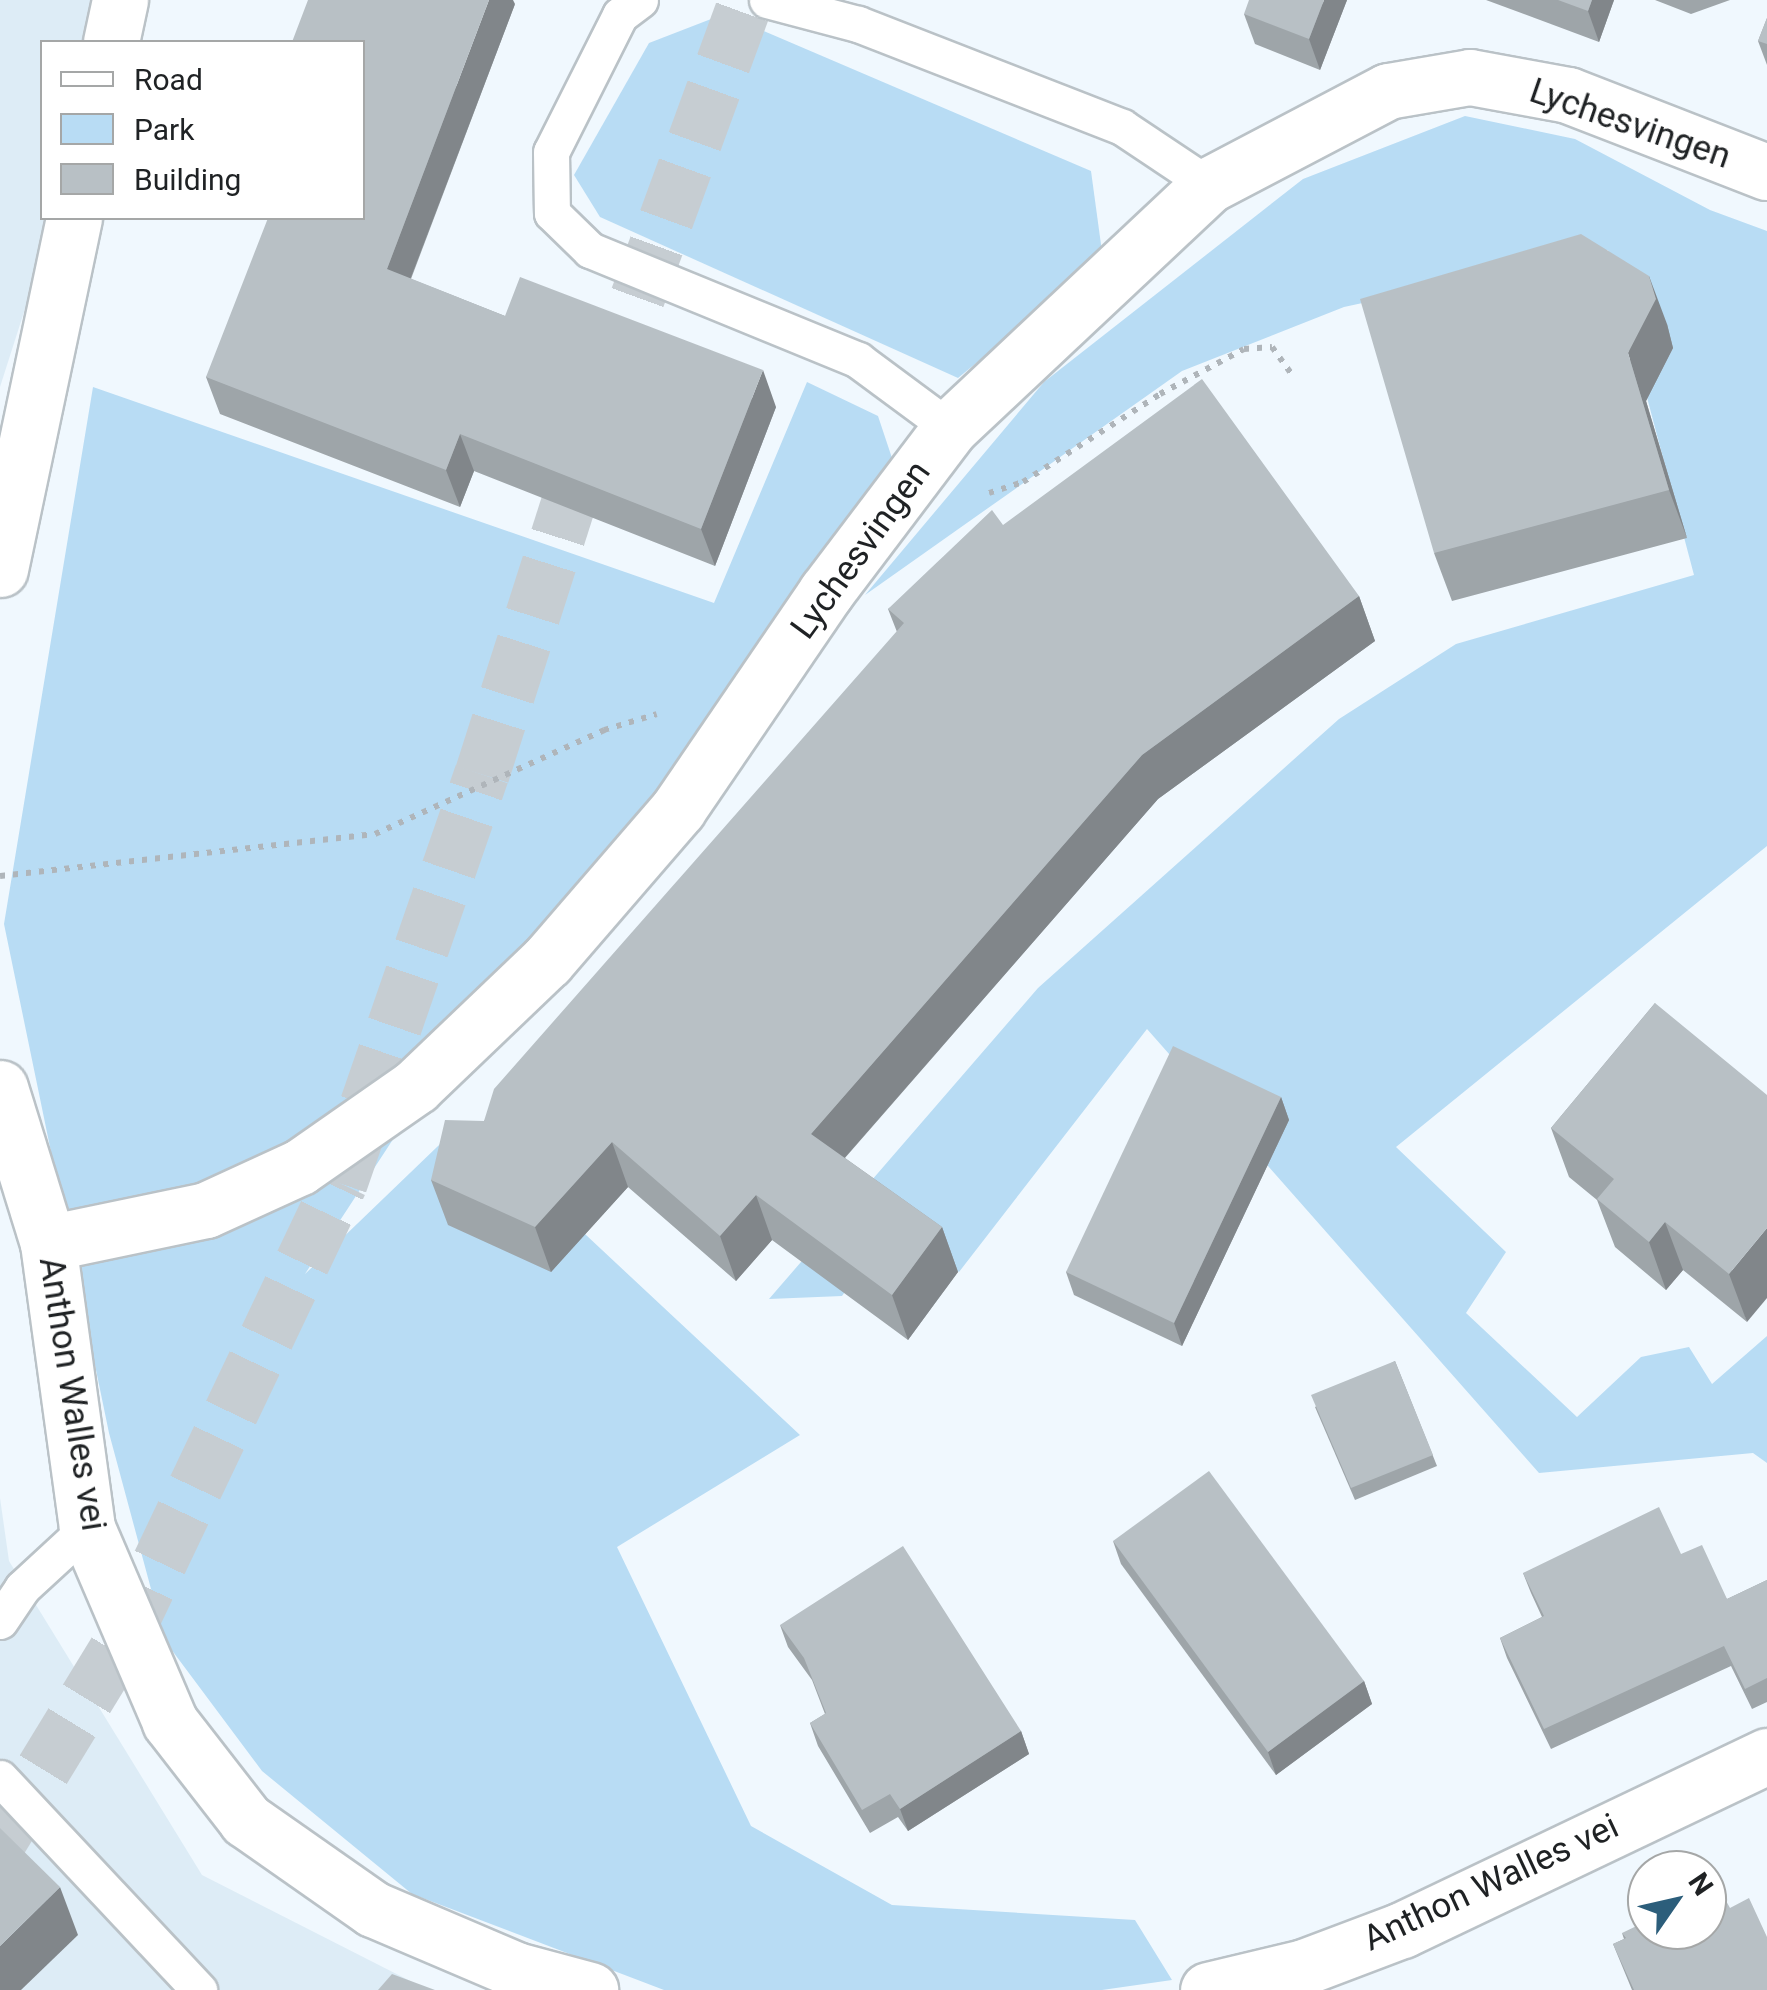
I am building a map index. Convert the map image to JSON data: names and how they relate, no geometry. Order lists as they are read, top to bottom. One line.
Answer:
{"streets":{"street":["Lychesvingen","Anthon Walles vei"]},"crossings":[["Lychesvingen","Anthon Walles vei"]],"legend":["Road","Park","Building"],"north":"top right"}
